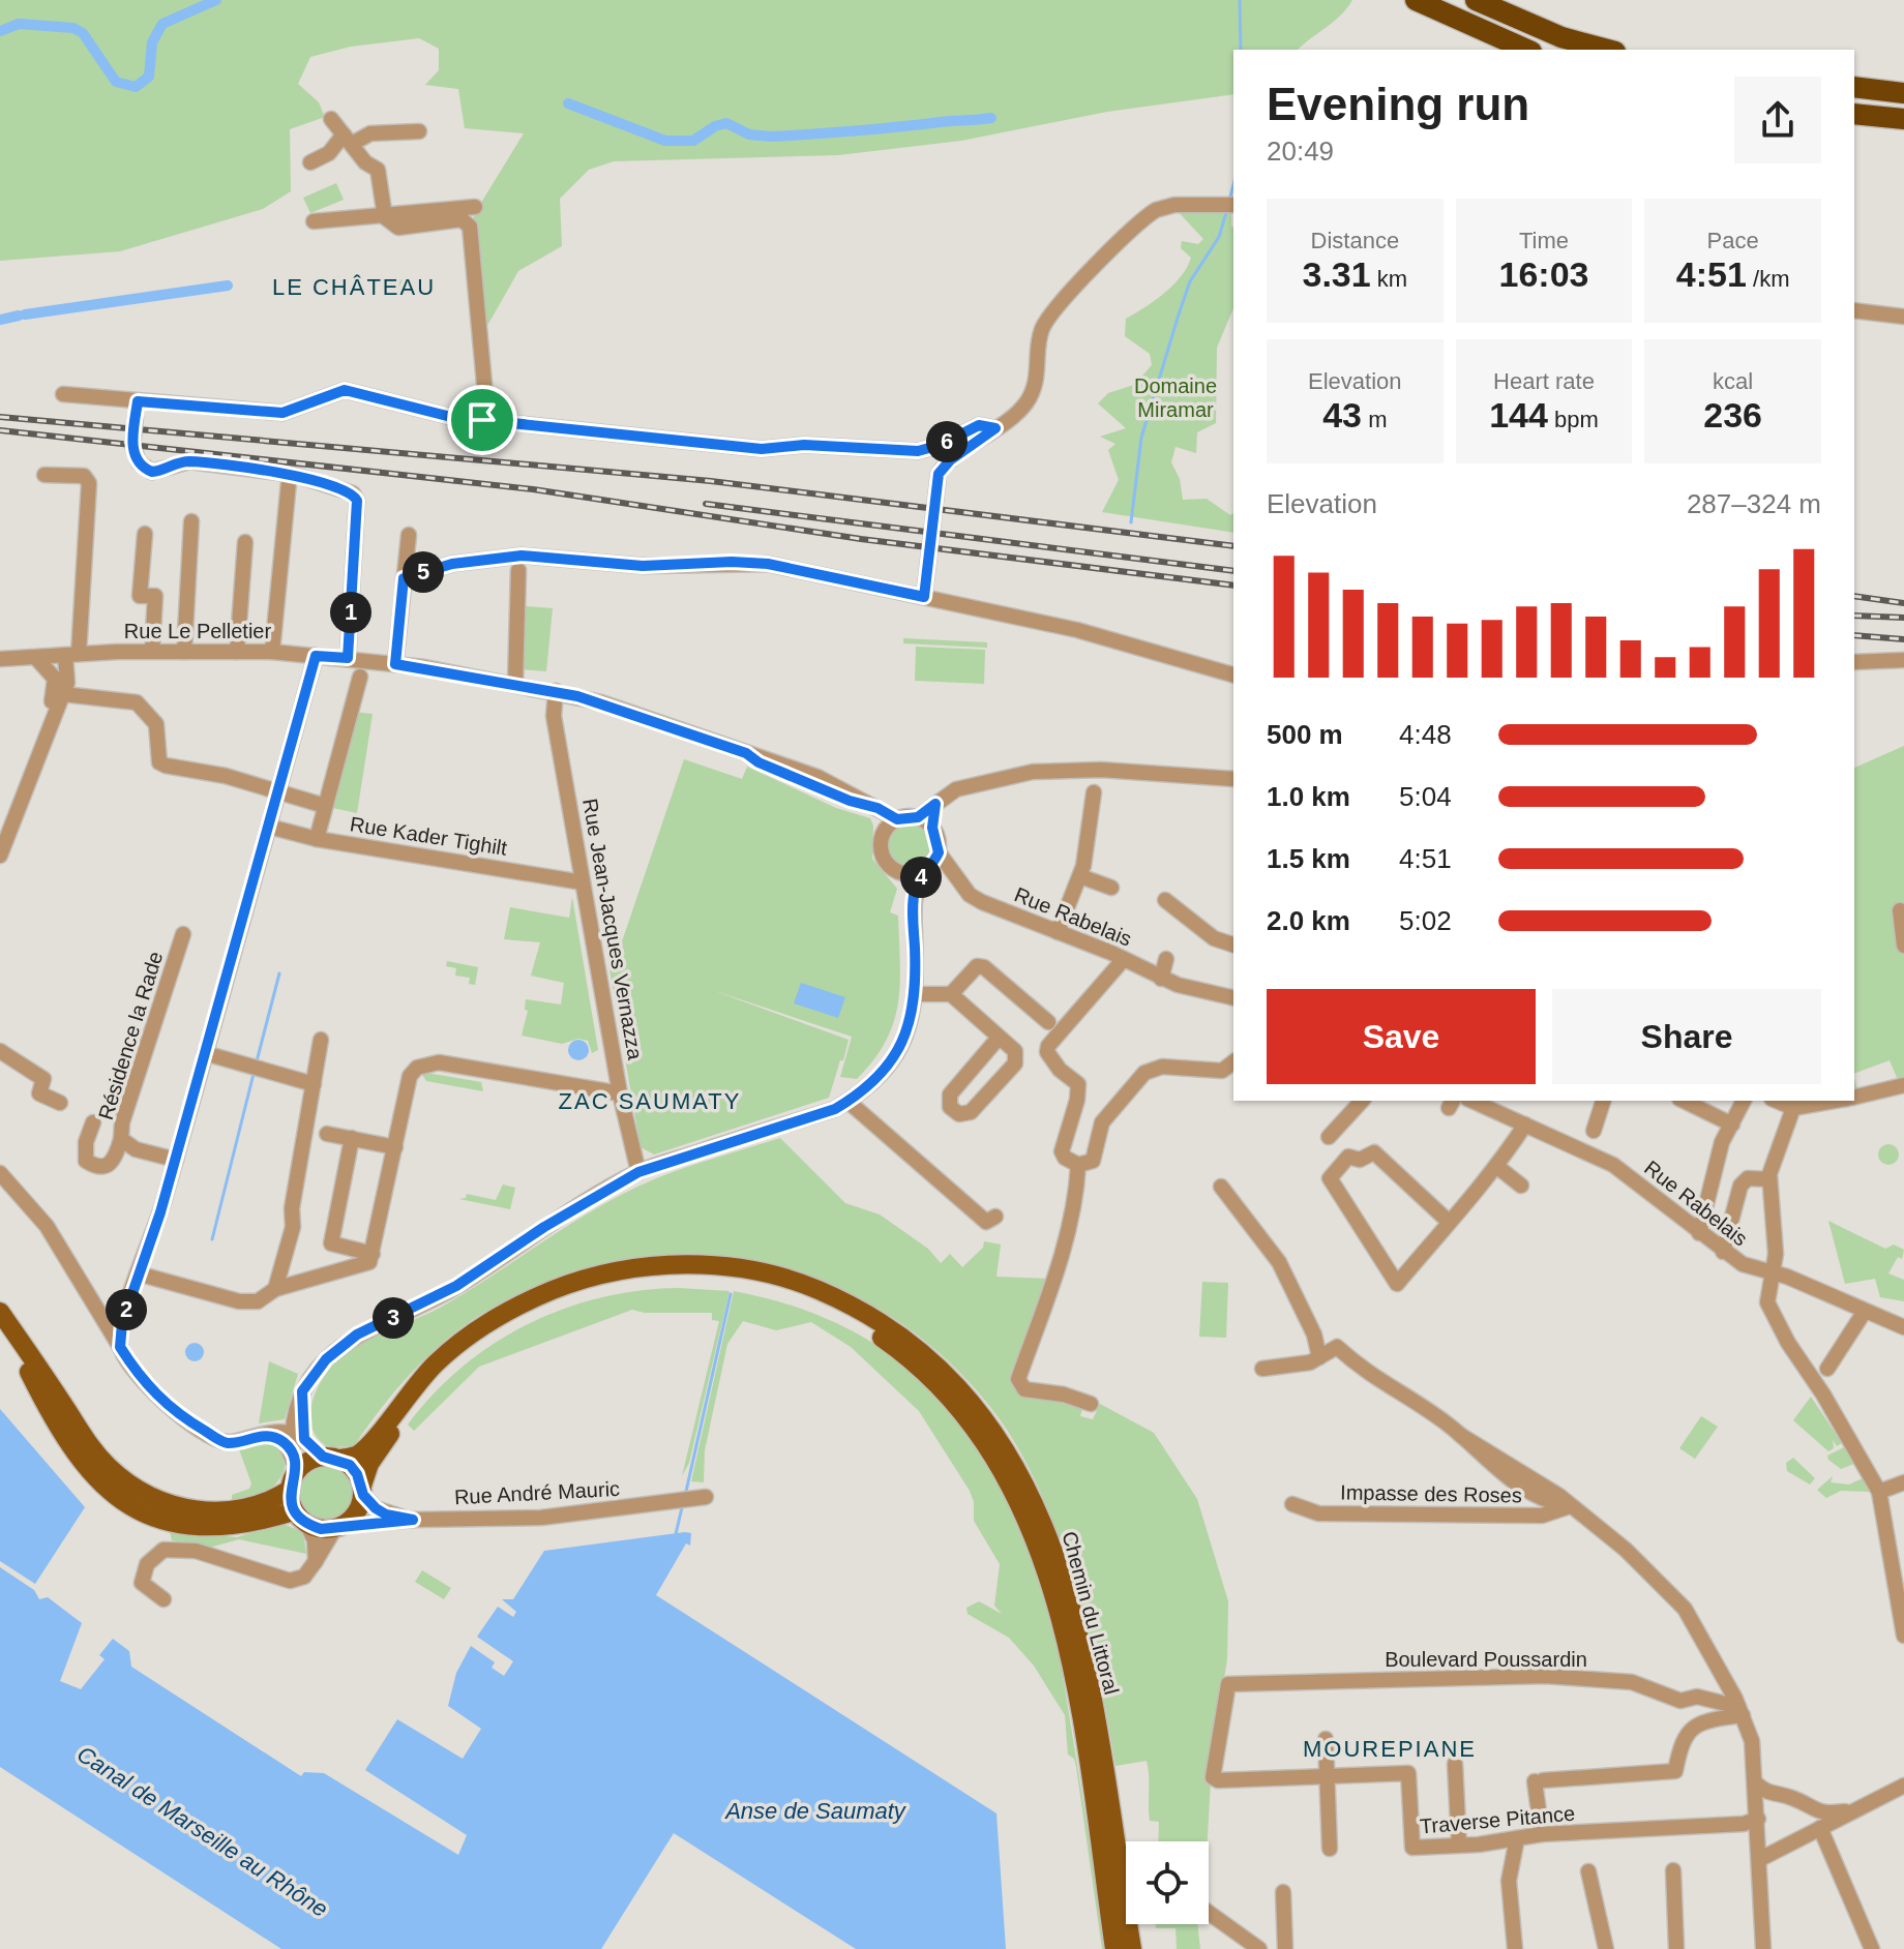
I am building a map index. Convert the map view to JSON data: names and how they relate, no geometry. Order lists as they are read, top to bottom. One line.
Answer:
{"streets":{"main road":["Chemin du Littoral"],"street":["Rue Le Pelletier","Rue Kader Tighilt","Rue Rabelais","Rue Jean-Jacques Vernazza","Résidence la Rade","Rue André Mauric","Impasse des Roses","Boulevard Poussardin","Traverse Pitance"]},"crossings":[["Rue Le Pelletier","Rue Rabelais"],["Rue Le Pelletier","Rue Jean-Jacques Vernazza"],["Rue Kader Tighilt","Rue Jean-Jacques Vernazza"],["Rue André Mauric","Chemin du Littoral"],["Boulevard Poussardin","Traverse Pitance"]],"districts":["LE CHÂTEAU","ZAC SAUMATY","MOUREPIANE"],"water":["Anse de Saumaty","Canal de Marseille au Rhône"],"parks":["Domaine Miramar"],"page":{"heading":["Evening run","20:49"],"stats":[["Distance","3.31 km"],["Time","16:03"],["Pace","4:51 /km"],["Elevation","43 m"],["Heart rate","144 bpm"],["kcal","236"]],"pins":["6","5","1","4","2","3"],"chart":["Elevation","287–324 m"],"list":[{"name":"500 m","note":"4:48"},{"name":"1.0 km","note":"5:04"},{"name":"1.5 km","note":"4:51"},{"name":"2.0 km","note":"5:02"}],"buttons":["Save","Share"]}}
